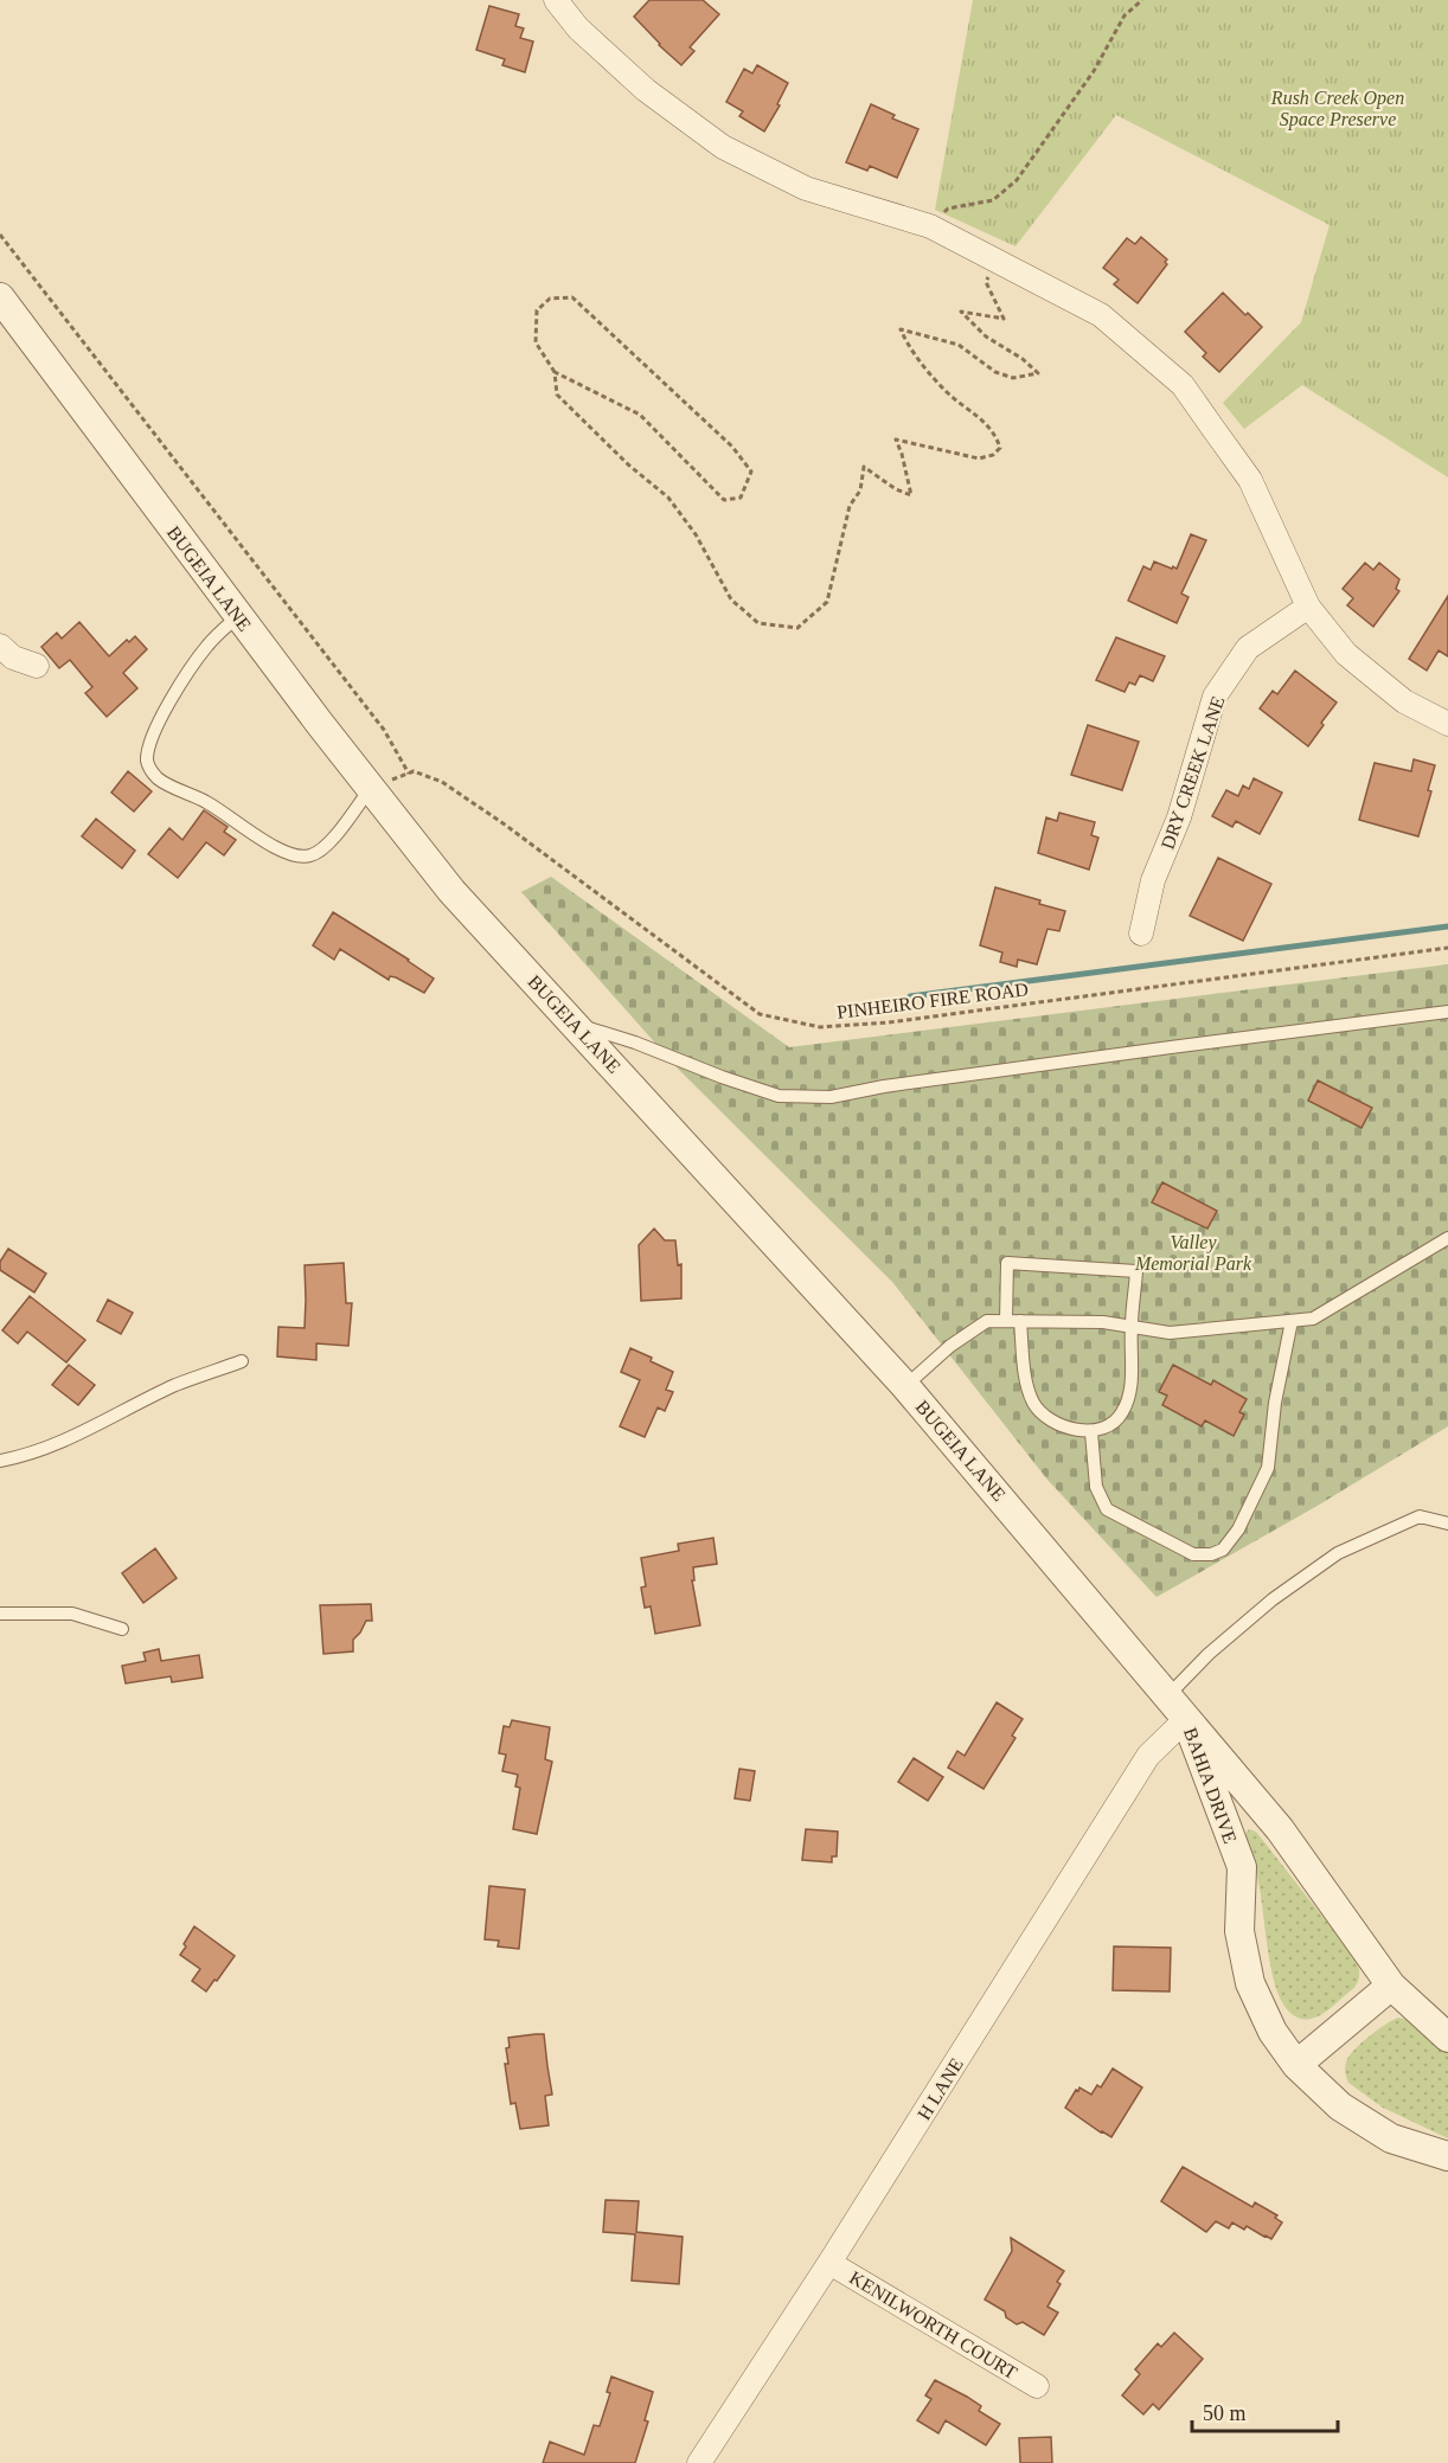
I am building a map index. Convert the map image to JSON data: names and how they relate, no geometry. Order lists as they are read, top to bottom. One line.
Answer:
{"streets":{"street":["BUGEIA LANE","DRY CREEK LANE","BAHIA DRIVE","H LANE","KENILWORTH COURT"],"path":["PINHEIRO FIRE ROAD"]},"crossings":[["BUGEIA LANE","BAHIA DRIVE"],["BUGEIA LANE","H LANE"],["BAHIA DRIVE","H LANE"],["H LANE","KENILWORTH COURT"]],"parks":["Rush Creek Open Space Preserve","Valley Memorial Park"],"scale_bar":"50 m"}
